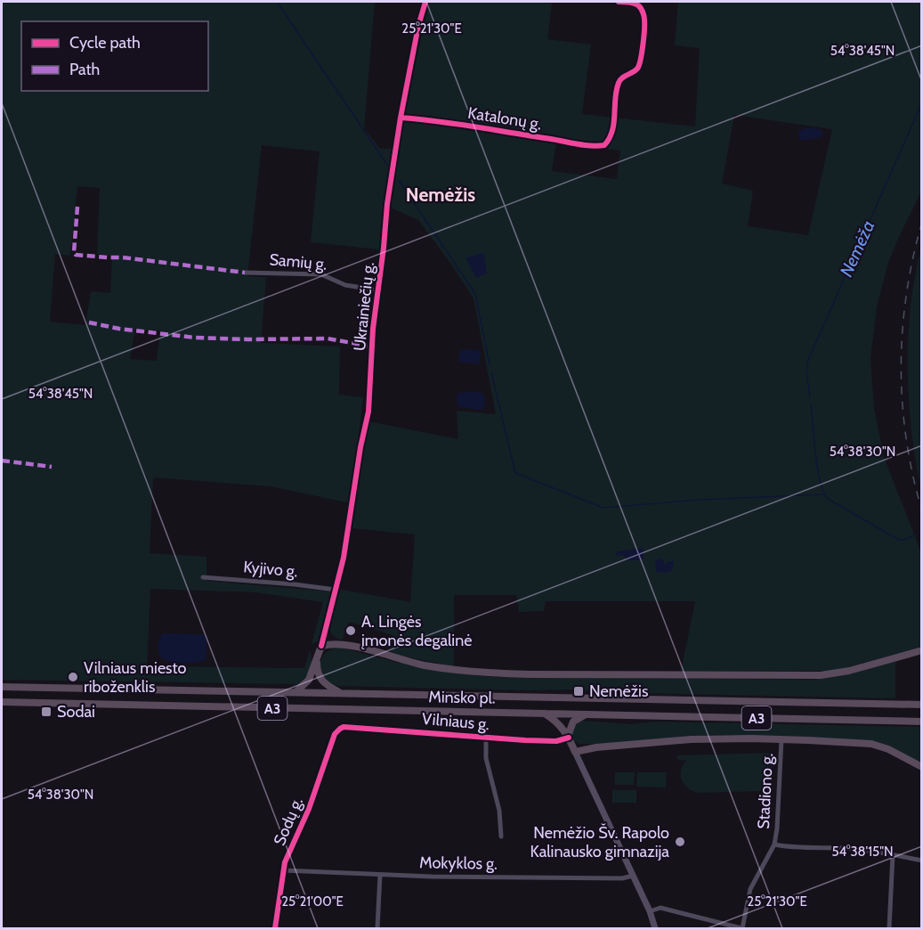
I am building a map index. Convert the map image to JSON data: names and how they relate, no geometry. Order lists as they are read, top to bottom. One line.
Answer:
{"streets":{"highway":["Minsko pl.","A3"],"street":["Katalonų g.","Samių g.","Ukrainiečių g.","Kyjivo g.","Vilniaus g.","Stadiono g.","Sodų g.","Mokyklos g."]},"crossings":[["Katalonų g.","Ukrainiečių g."],["Samių g.","Ukrainiečių g."],["Ukrainiečių g.","Kyjivo g."],["Vilniaus g.","Sodų g."],["Sodų g.","Mokyklos g."]],"districts":["Nemėžis"],"water":["Nemėža"],"places":{"other":["A. Lingės įmonės degalinė","Vilniaus miesto riboženklis","Nemėžio Šv. Rapolo Kalinausko gimnazija"],"transit":["Nemėžis","Sodai"]},"legend":["Cycle path","Path"],"coordinates":["25°21'30\"E","54°38'45\"N","54°38'30\"N","54°38'15\"N","25°21'00\"E"]}
